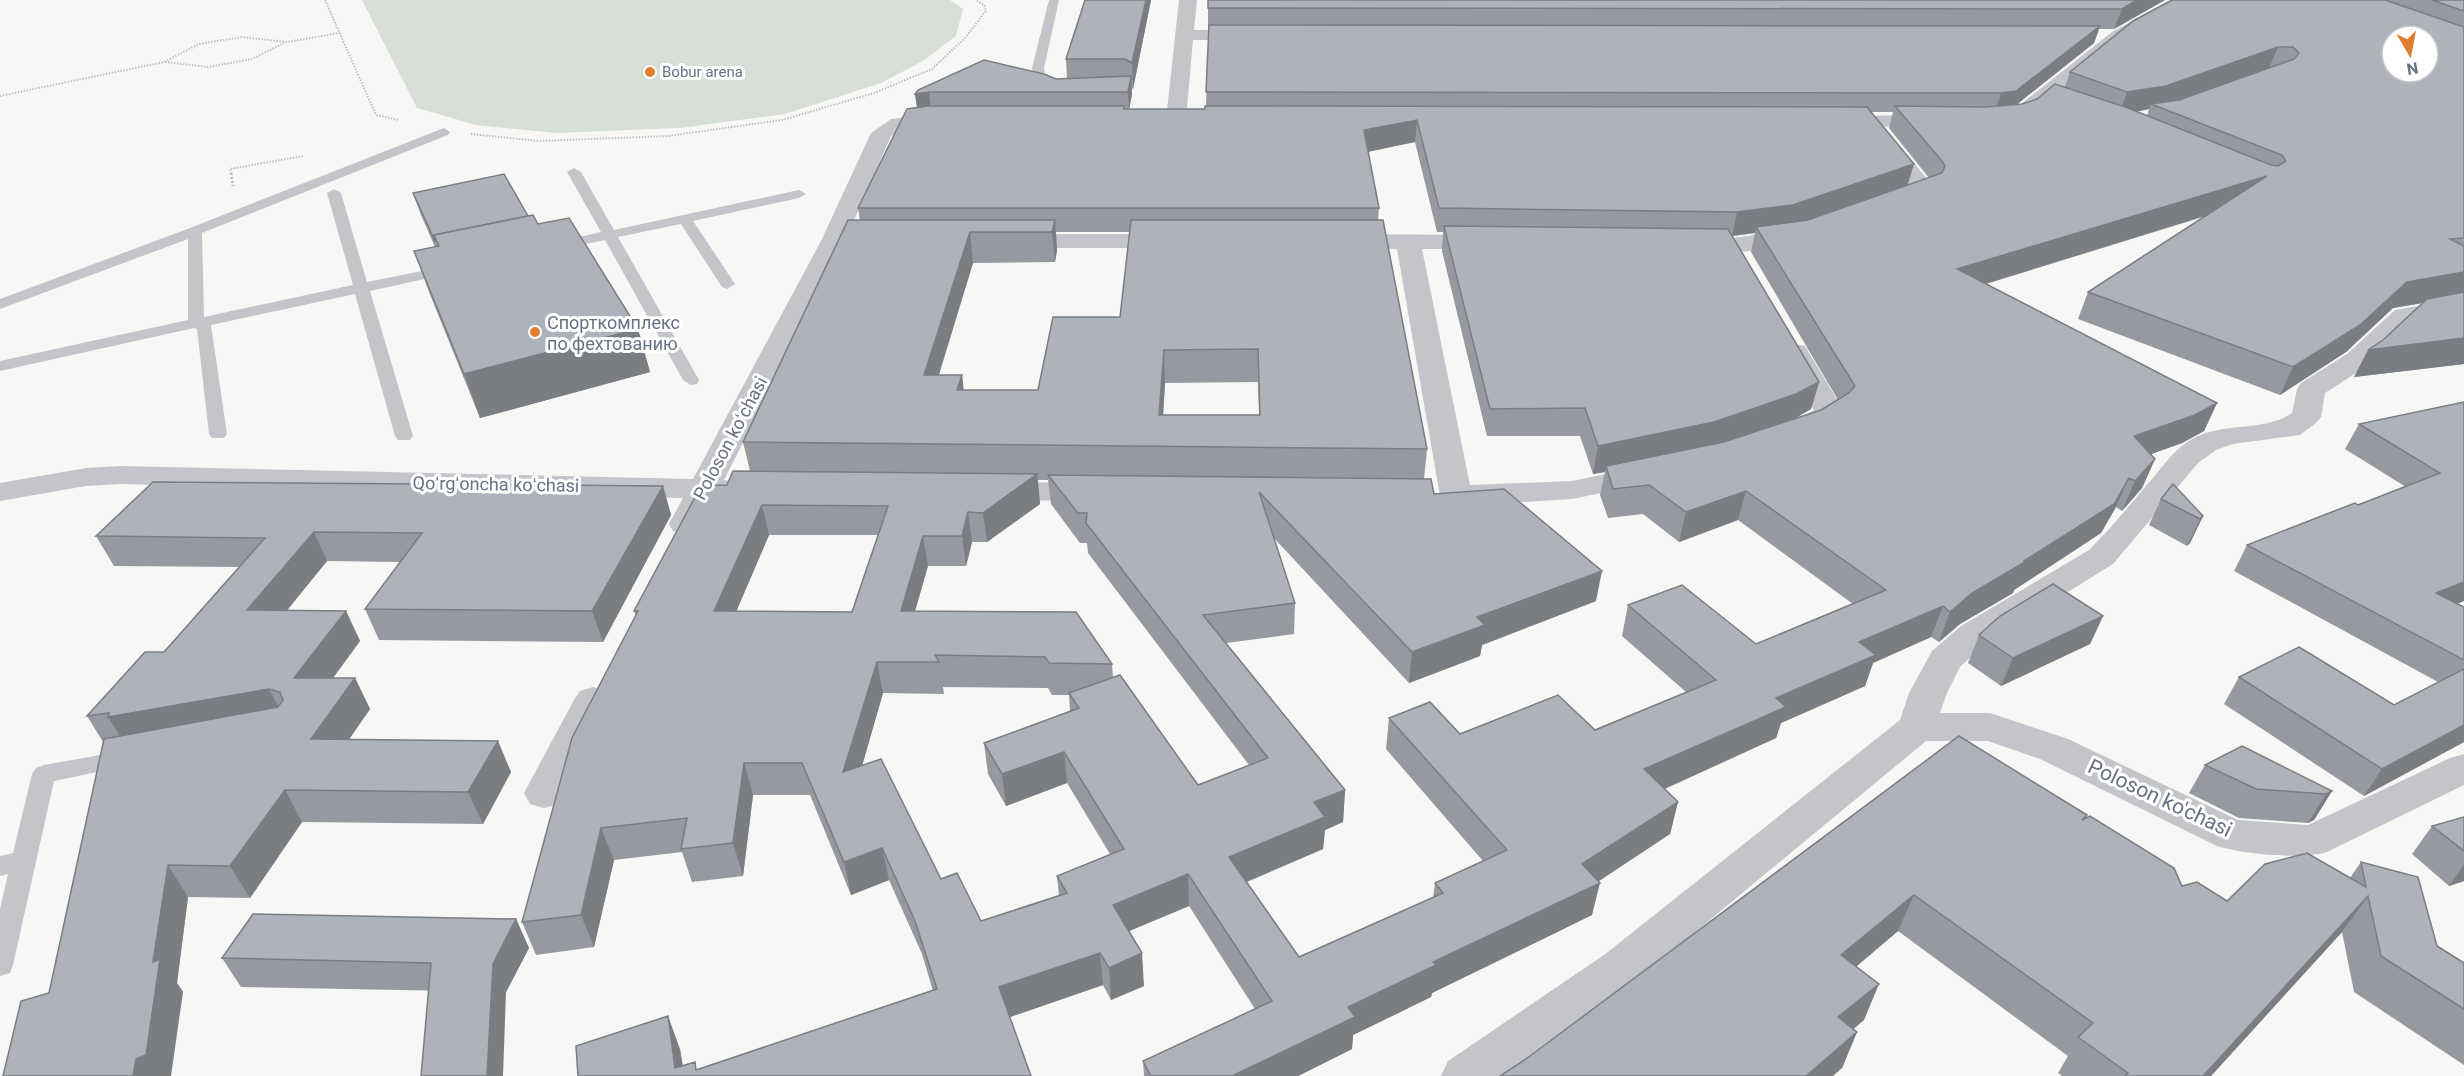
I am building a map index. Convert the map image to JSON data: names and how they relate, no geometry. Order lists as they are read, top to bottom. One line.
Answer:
{"streets":{"street":["Poloson koʻchasi","Qoʻrgʻoncha koʻchasi","Poloson ko'chasi"]},"crossings":[["Poloson koʻchasi","Qoʻrgʻoncha koʻchasi"]],"places":["Bobur arena","Спорткомплекс по фехтованию"],"north":"bottom"}
